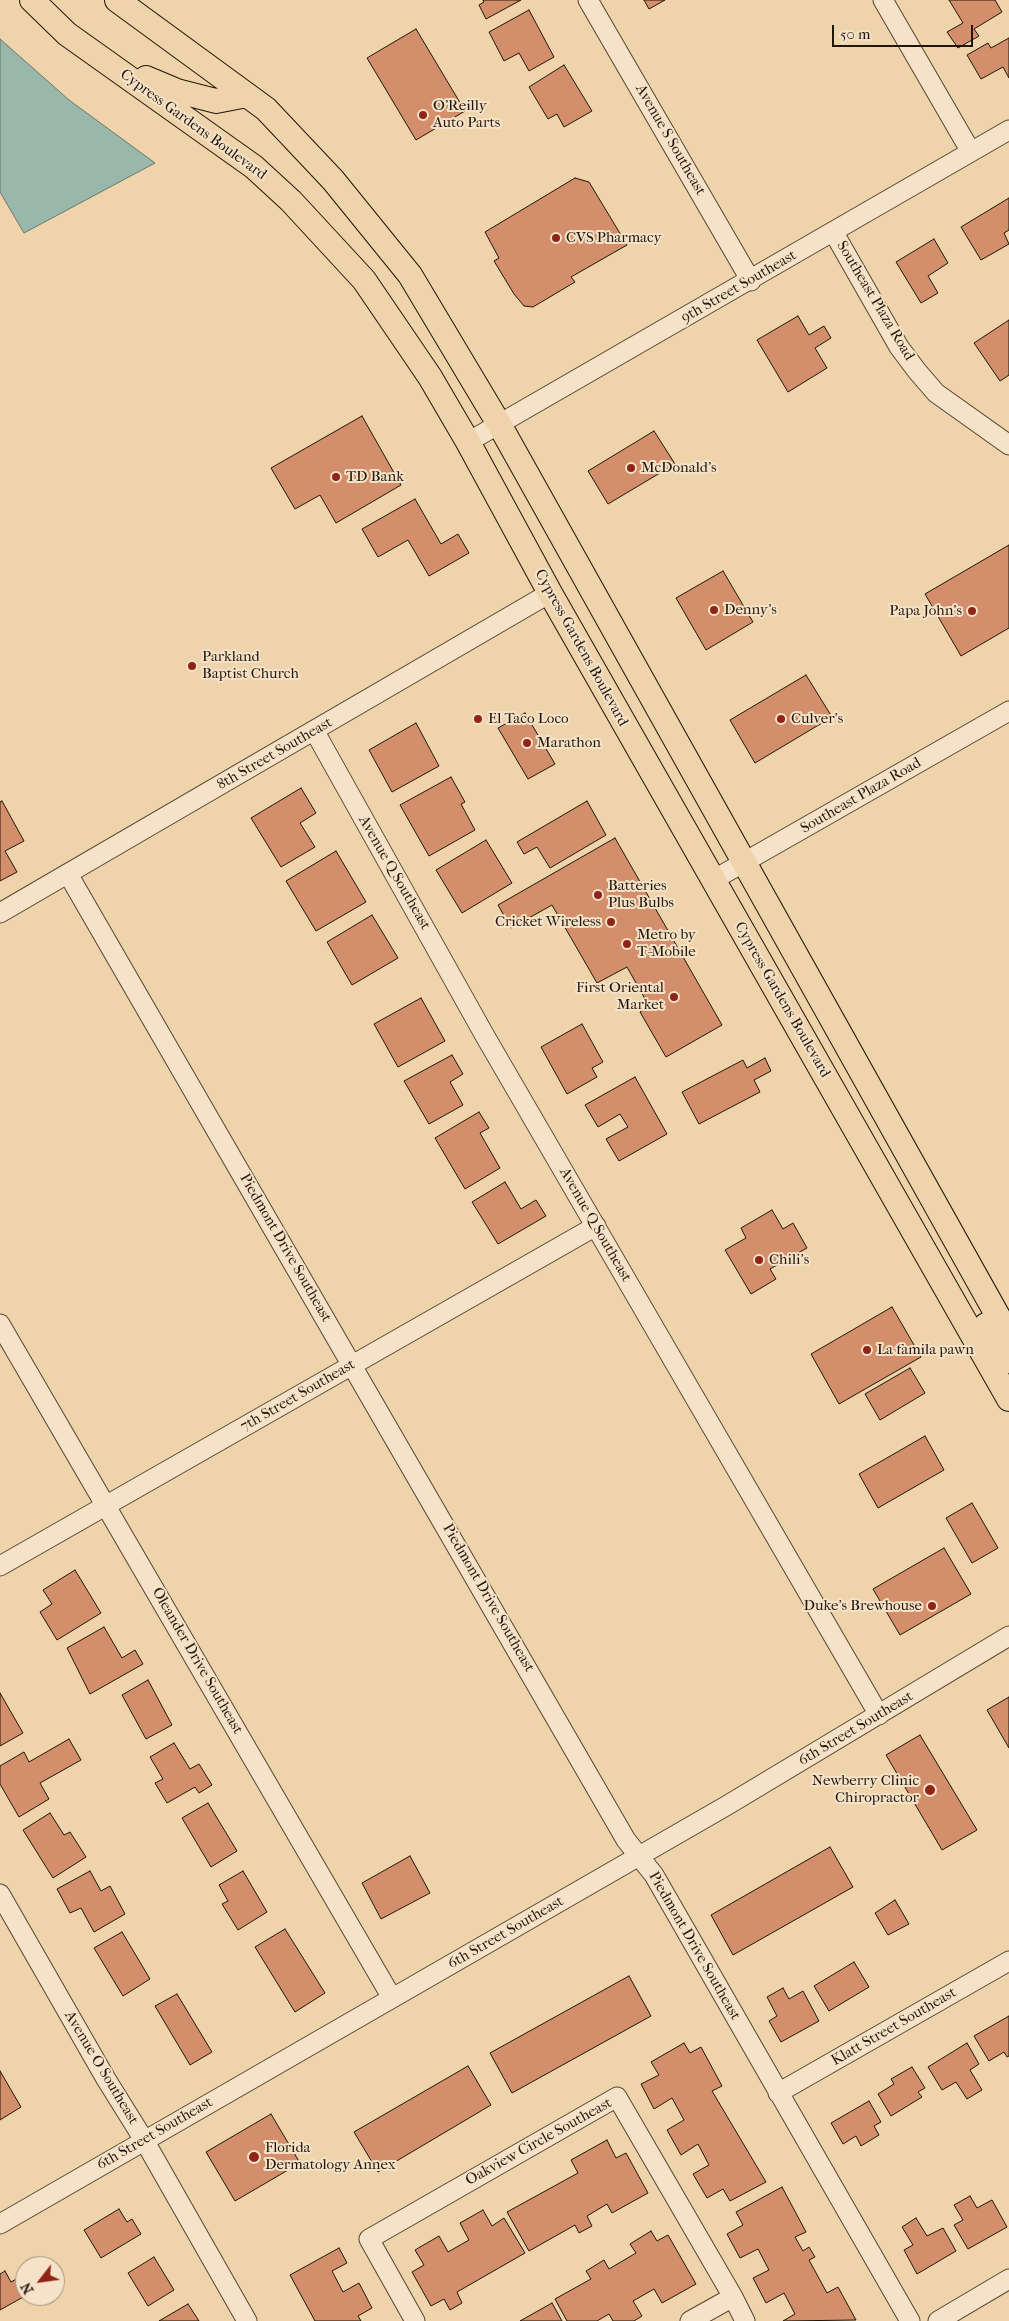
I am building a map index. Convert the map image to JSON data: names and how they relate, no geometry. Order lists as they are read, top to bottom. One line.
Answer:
{"streets":{"main road":["Cypress Gardens Boulevard"],"street":["Avenue S Southeast","9th Street Southeast","Southeast Plaza Road","8th Street Southeast","Avenue Q Southeast","Piedmont Drive Southeast","7th Street Southeast","Oleander Drive Southeast","6th Street Southeast","Klatt Street Southeast","Avenue O Southeast","Oakview Circle Southeast"]},"crossings":[["Cypress Gardens Boulevard","9th Street Southeast"],["Cypress Gardens Boulevard","Southeast Plaza Road"],["Cypress Gardens Boulevard","8th Street Southeast"],["Avenue S Southeast","9th Street Southeast"],["9th Street Southeast","Southeast Plaza Road"],["8th Street Southeast","Avenue Q Southeast"],["8th Street Southeast","Piedmont Drive Southeast"],["Avenue Q Southeast","7th Street Southeast"],["Avenue Q Southeast","6th Street Southeast"],["Piedmont Drive Southeast","7th Street Southeast"],["Piedmont Drive Southeast","6th Street Southeast"],["Piedmont Drive Southeast","Klatt Street Southeast"],["7th Street Southeast","Oleander Drive Southeast"],["Oleander Drive Southeast","6th Street Southeast"],["6th Street Southeast","Avenue O Southeast"]],"places":["O'Reilly Auto Parts","CVS Pharmacy","McDonald's","TD Bank","Denny's","Papa John's","Parkland Baptist Church","El Taco Loco","Culver's","Marathon","Batteries Plus Bulbs","Cricket Wireless","Metro by T-Mobile","First Oriental Market","Chili's","La famila pawn","Duke's Brewhouse","Newberry Clinic Chiropractor","Florida Dermatology Annex"],"scale_bar":"50 m","north":"bottom left"}
